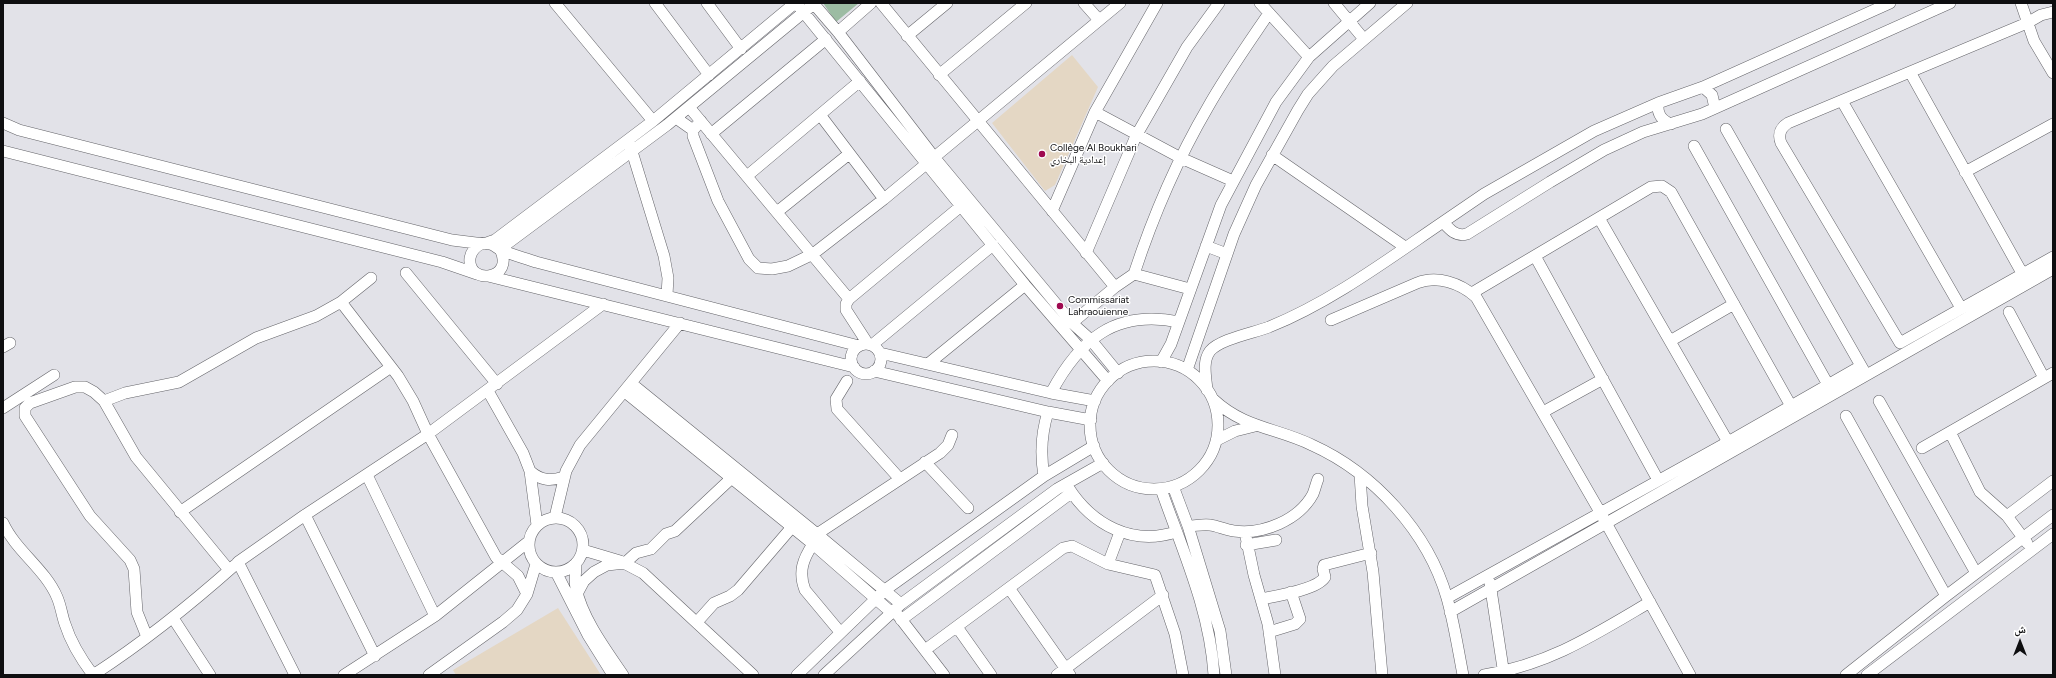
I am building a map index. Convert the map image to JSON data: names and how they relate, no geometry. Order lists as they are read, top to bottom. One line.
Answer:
{"places":["Collège Al Boukhari إعدادية البخاري","Commissariat Lahraouienne"],"north":"top"}
